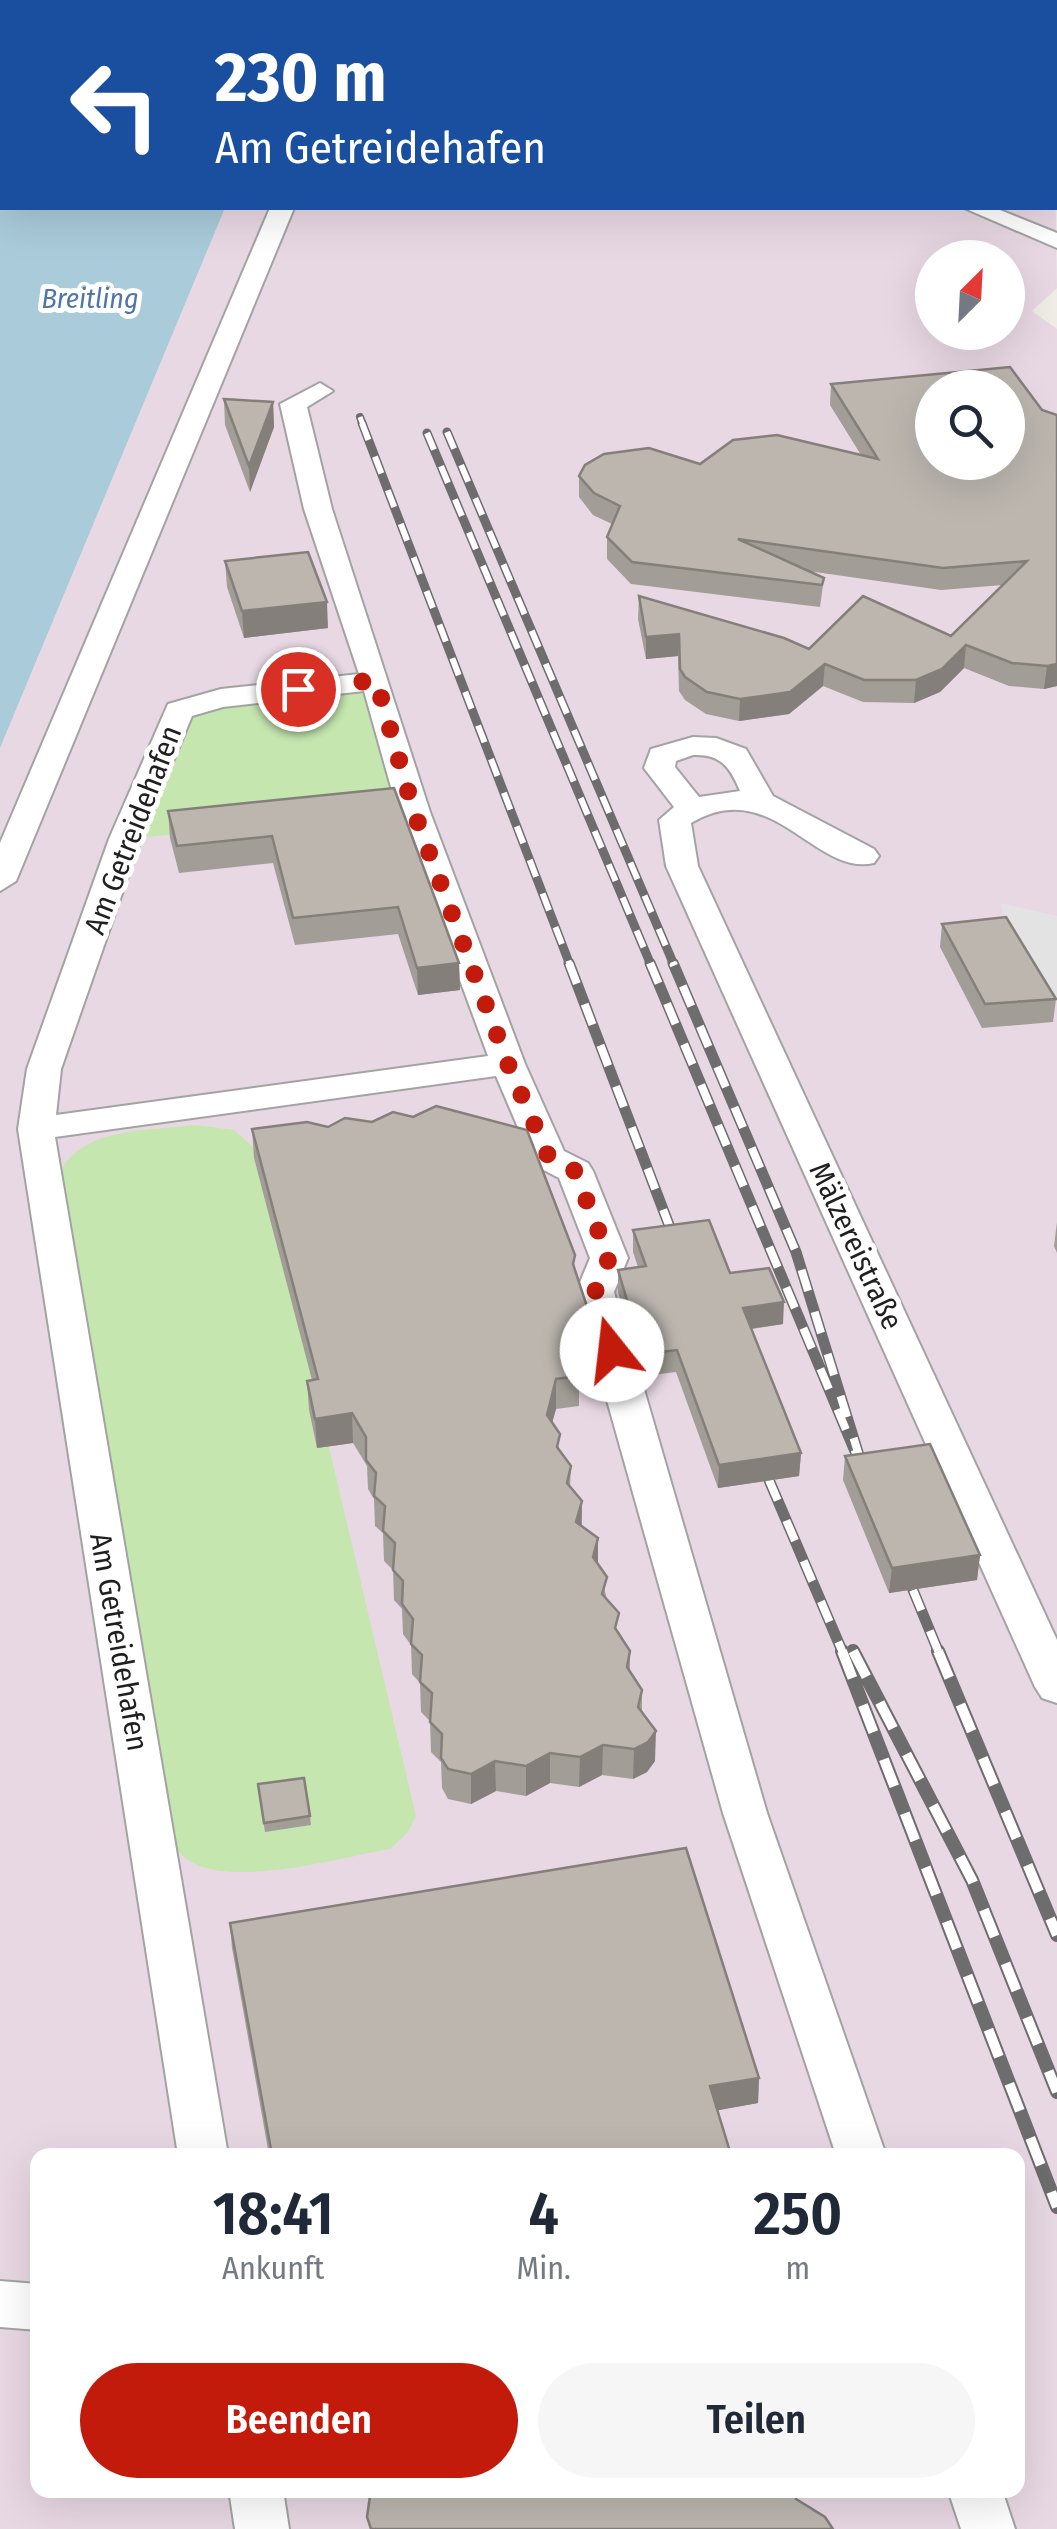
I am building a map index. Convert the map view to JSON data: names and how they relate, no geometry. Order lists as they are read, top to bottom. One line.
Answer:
{"streets":{"street":["Am Getreidehafen","Mälzereistraße"]},"water":["Breitling"],"north":"top right","page":{"turn":["230 m","Am Getreidehafen"],"eta":["18:41","Ankunft","4","Min.","250","m"],"buttons":["Beenden","Teilen"]}}
